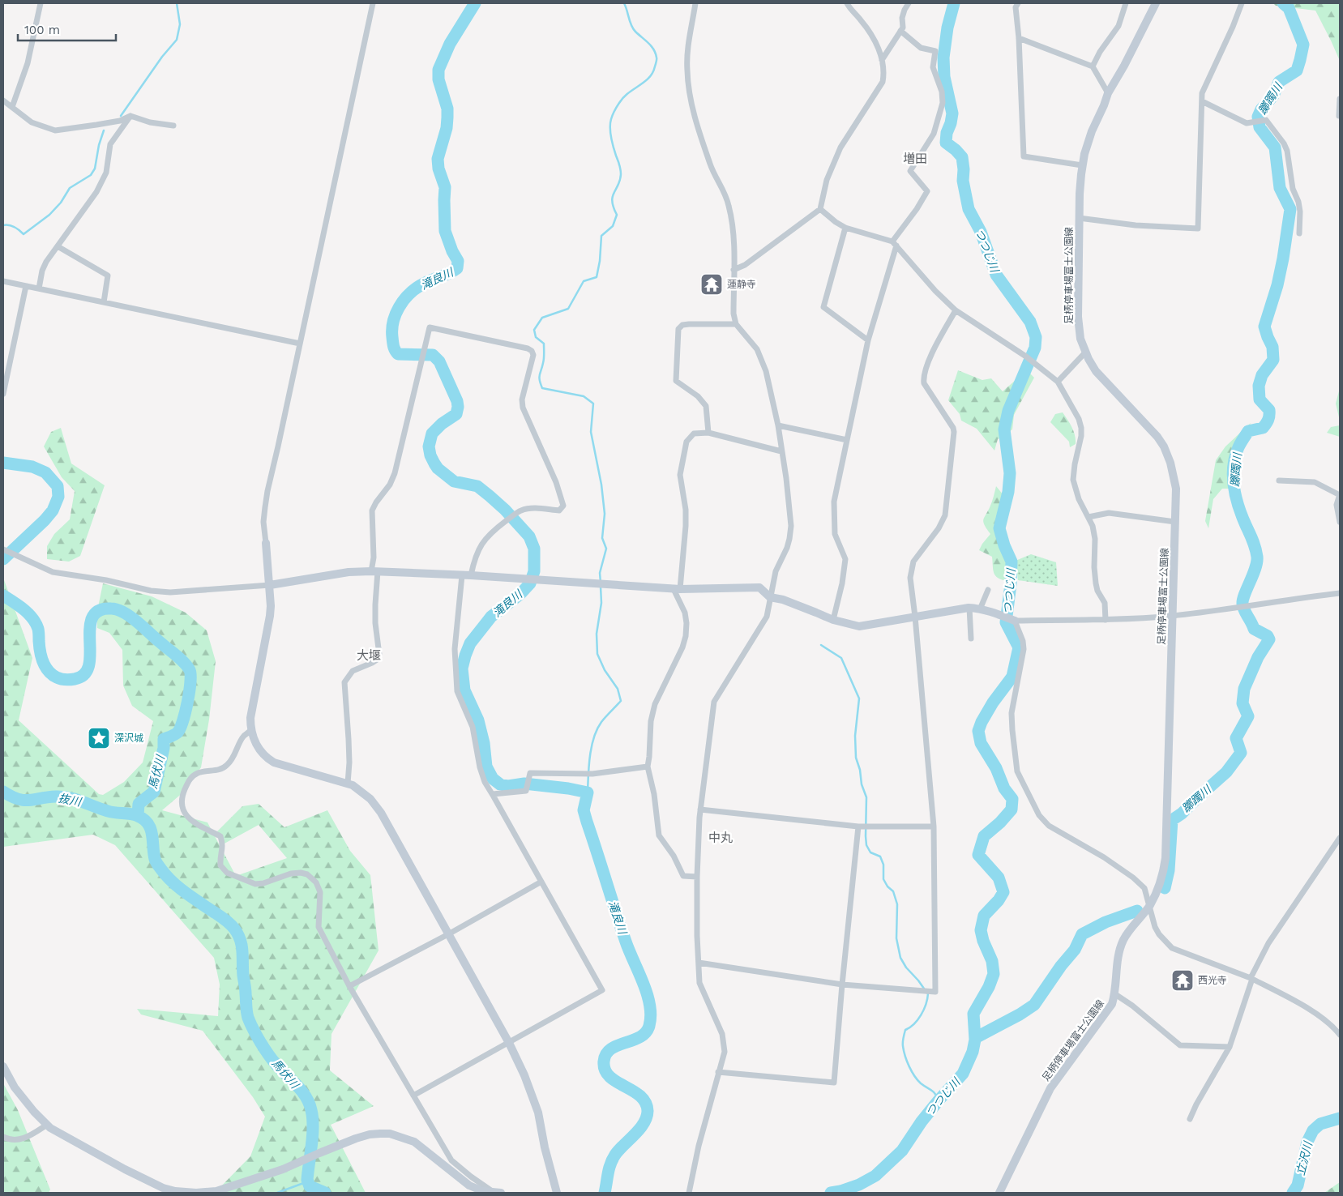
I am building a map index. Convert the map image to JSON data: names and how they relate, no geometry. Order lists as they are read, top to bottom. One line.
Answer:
{"streets":{"street":["足柄停車場富士公園線"]},"districts":["増田","大堰","中丸"],"water":["躑躅川","つつじ川","滝良川","馬伏川","抜川","立沢川"],"places":{"temple":["蓮静寺","西光寺"],"place":["深沢城"]},"scale_bar":"100 m"}
